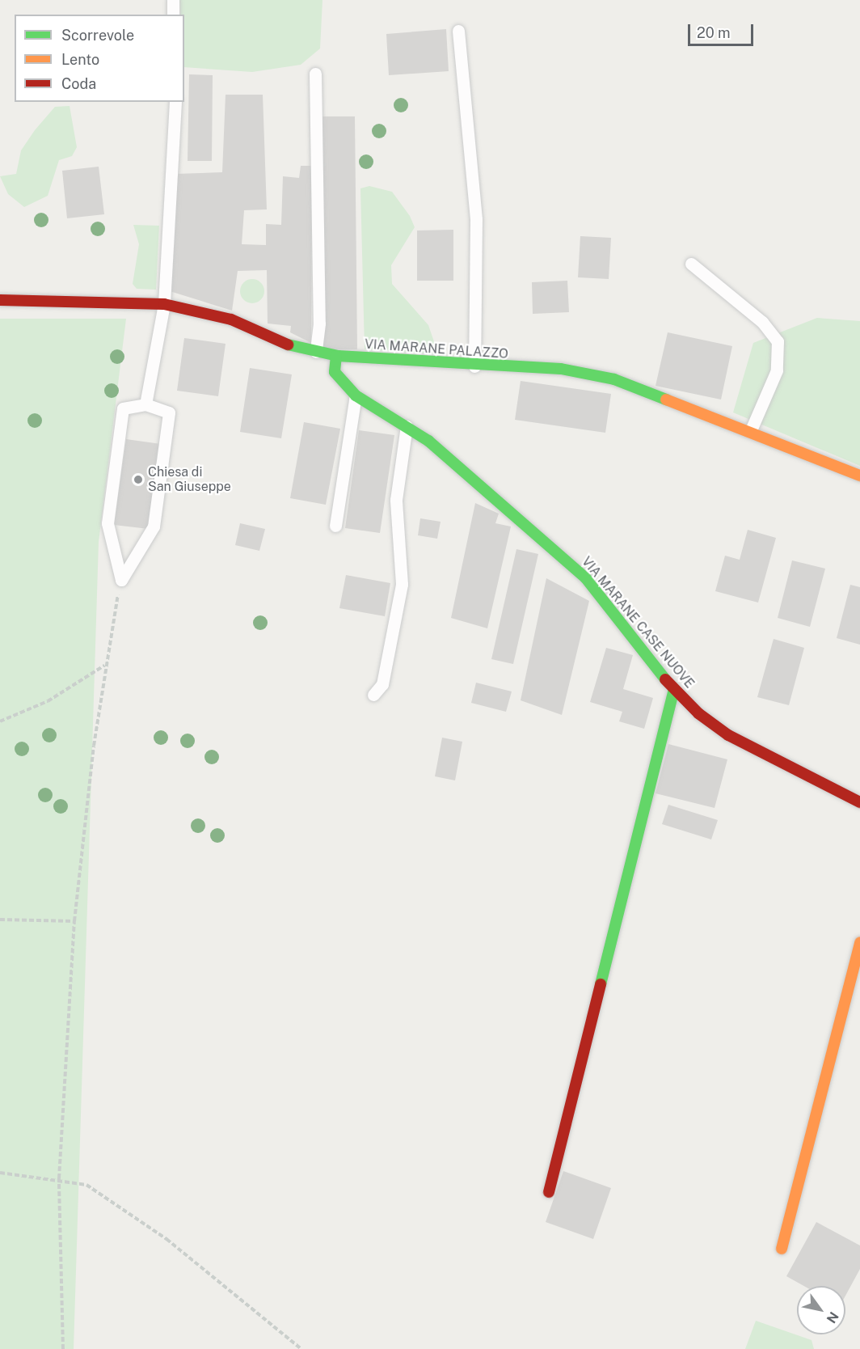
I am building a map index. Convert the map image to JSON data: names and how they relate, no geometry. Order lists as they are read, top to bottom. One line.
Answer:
{"streets":{"street":["VIA MARANE PALAZZO","VIA MARANE CASE NUOVE"]},"crossings":[["VIA MARANE PALAZZO","VIA MARANE CASE NUOVE"]],"places":["Chiesa di San Giuseppe"],"legend":["Scorrevole","Lento","Coda"],"scale_bar":"20 m","north":"bottom right"}
